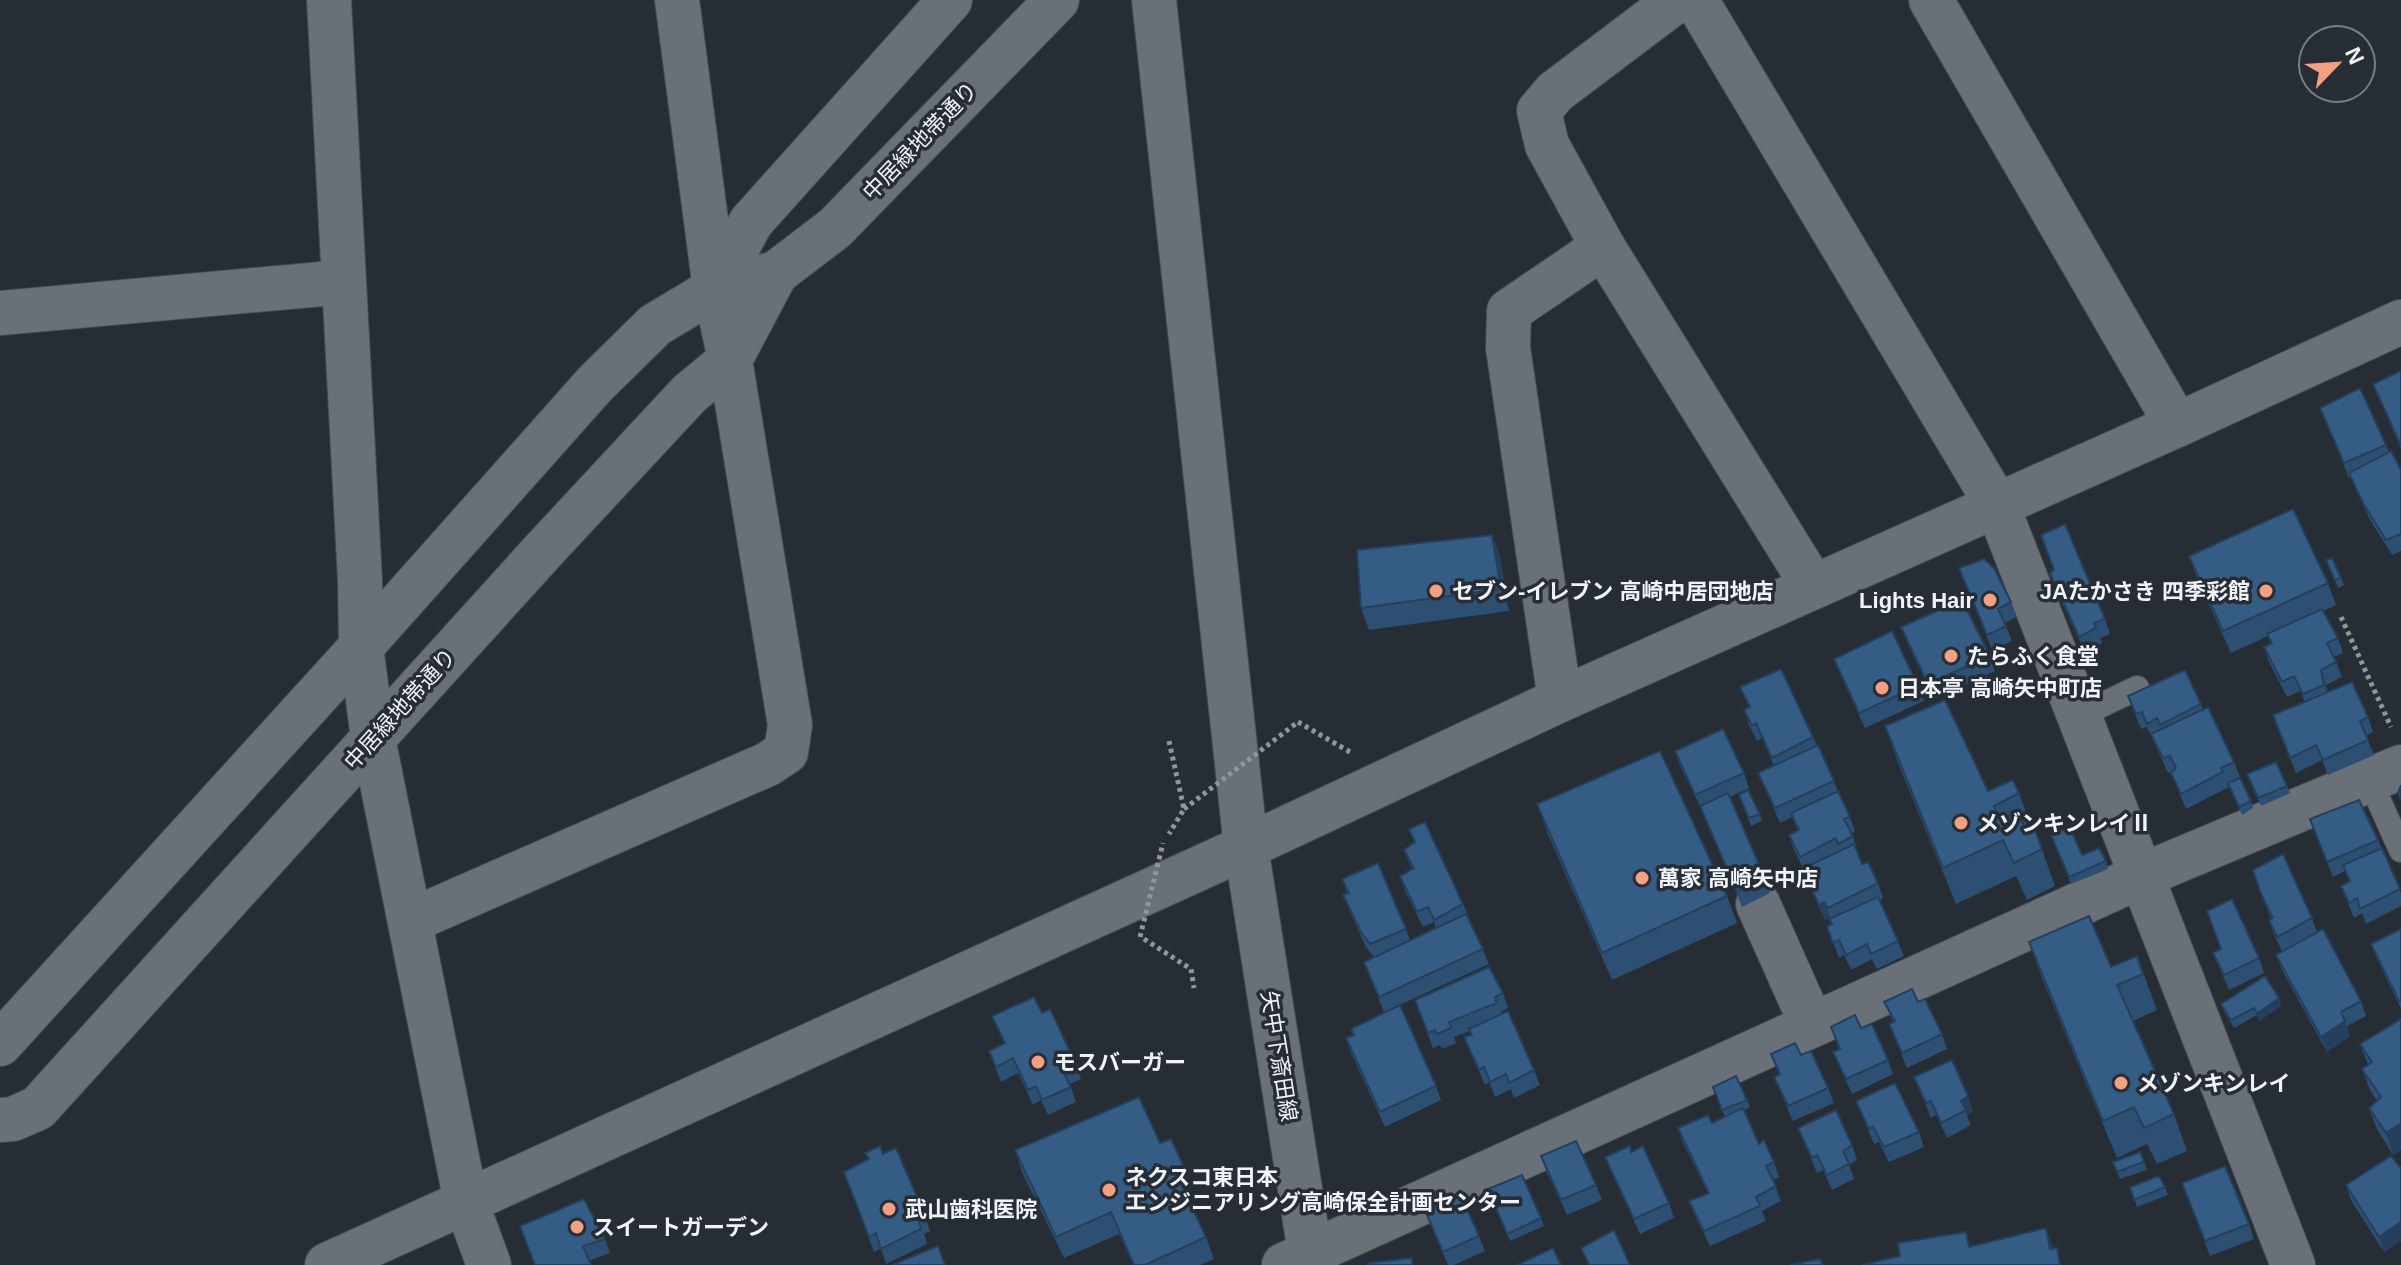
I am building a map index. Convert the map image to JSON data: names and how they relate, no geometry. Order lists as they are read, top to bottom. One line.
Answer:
{"streets":{"street":["中居緑地帯通り","矢中下斎田線"]},"places":["セブン-イレブン 高崎中居団地店","JAたかさき 四季彩館","Lights Hair","たらふく食堂","日本亭 高崎矢中町店","メゾンキンレイⅡ","萬家 高崎矢中店","モスバーガー","メゾンキンレイ","ネクスコ東日本 エンジニアリング高崎保全計画センター","武山歯科医院","スイートガーデン"],"north":"top right"}
